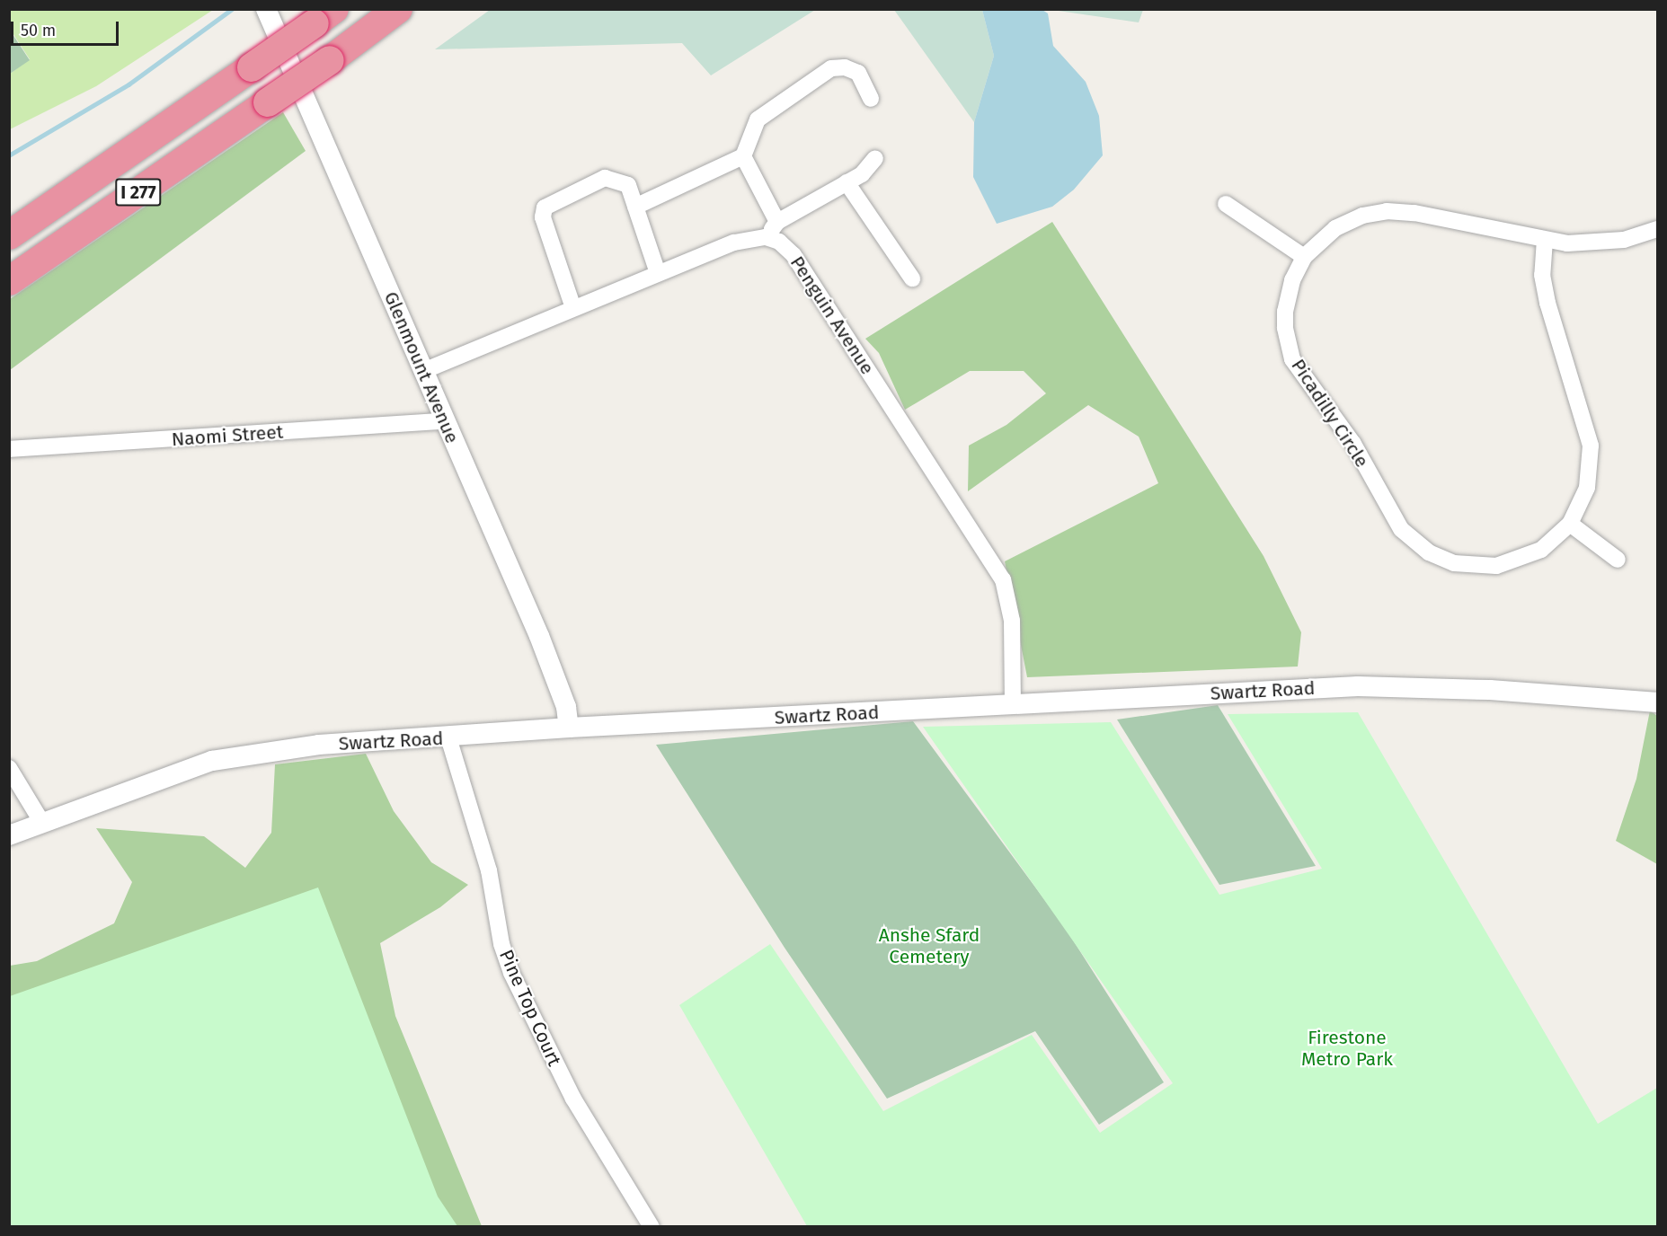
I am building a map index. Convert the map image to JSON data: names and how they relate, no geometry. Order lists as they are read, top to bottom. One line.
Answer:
{"streets":{"highway":["I 277"],"street":["Penguin Avenue","Glenmount Avenue","Picadilly Circle","Naomi Street","Swartz Road","Pine Top Court"]},"crossings":[["Penguin Avenue","Swartz Road"],["Glenmount Avenue","Naomi Street"],["Glenmount Avenue","Swartz Road"],["Swartz Road","Pine Top Court"]],"parks":["Anshe Sfard Cemetery","Firestone Metro Park"],"scale_bar":"50 m"}
